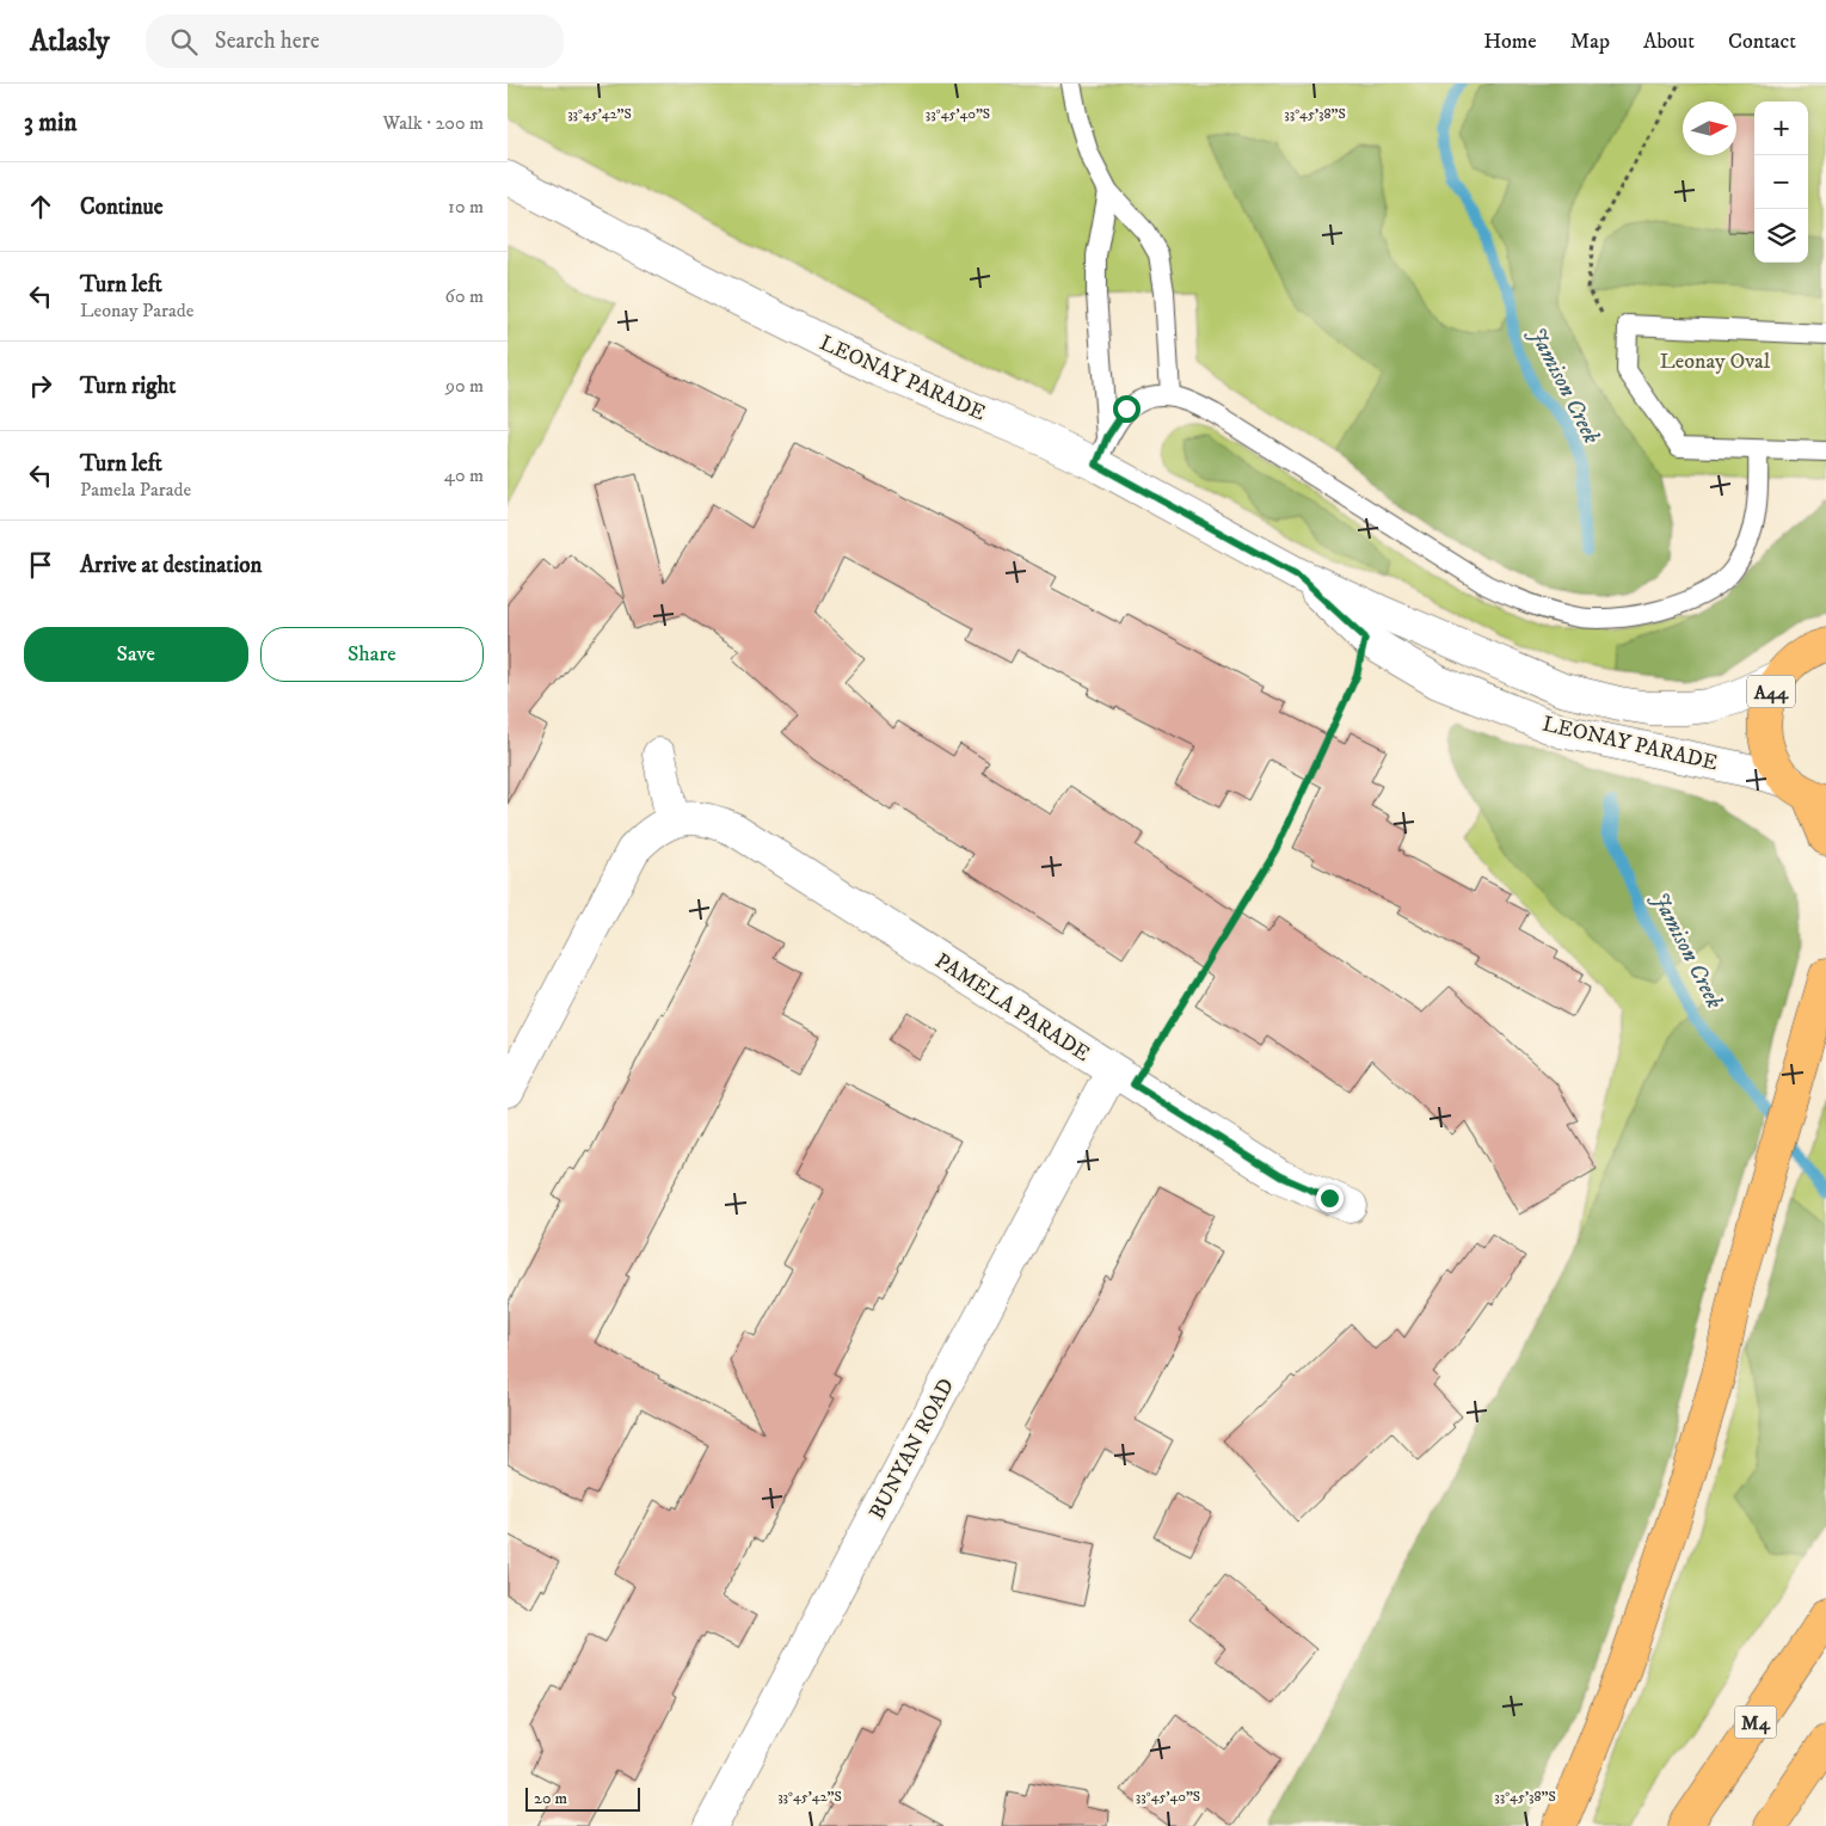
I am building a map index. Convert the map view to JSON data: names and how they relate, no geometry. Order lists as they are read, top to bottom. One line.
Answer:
{"streets":{"highway":["A44","M4"],"street":["LEONAY PARADE","PAMELA PARADE","BUNYAN ROAD"]},"crossings":[["LEONAY PARADE","A44"],["PAMELA PARADE","BUNYAN ROAD"]],"water":["Jamison Creek"],"parks":["Leonay Oval"],"scale_bar":"20 m","north":"right","page":{"header":"Atlasly","search":"Search here","nav":["Home","Map","About","Contact"],"heading":["3 min","Walk · 200 m"],"map_buttons":["+","−"],"list":[["Continue","10 m"],["Turn left","Leonay Parade","60 m"],["Turn right","90 m"],["Turn left","Pamela Parade","40 m"],"Arrive at destination"],"buttons":["Save","Share"],"scale":"20 m"},"coordinates":["33°45'42\"S","33°45'40\"S","33°45'38\"S"]}
